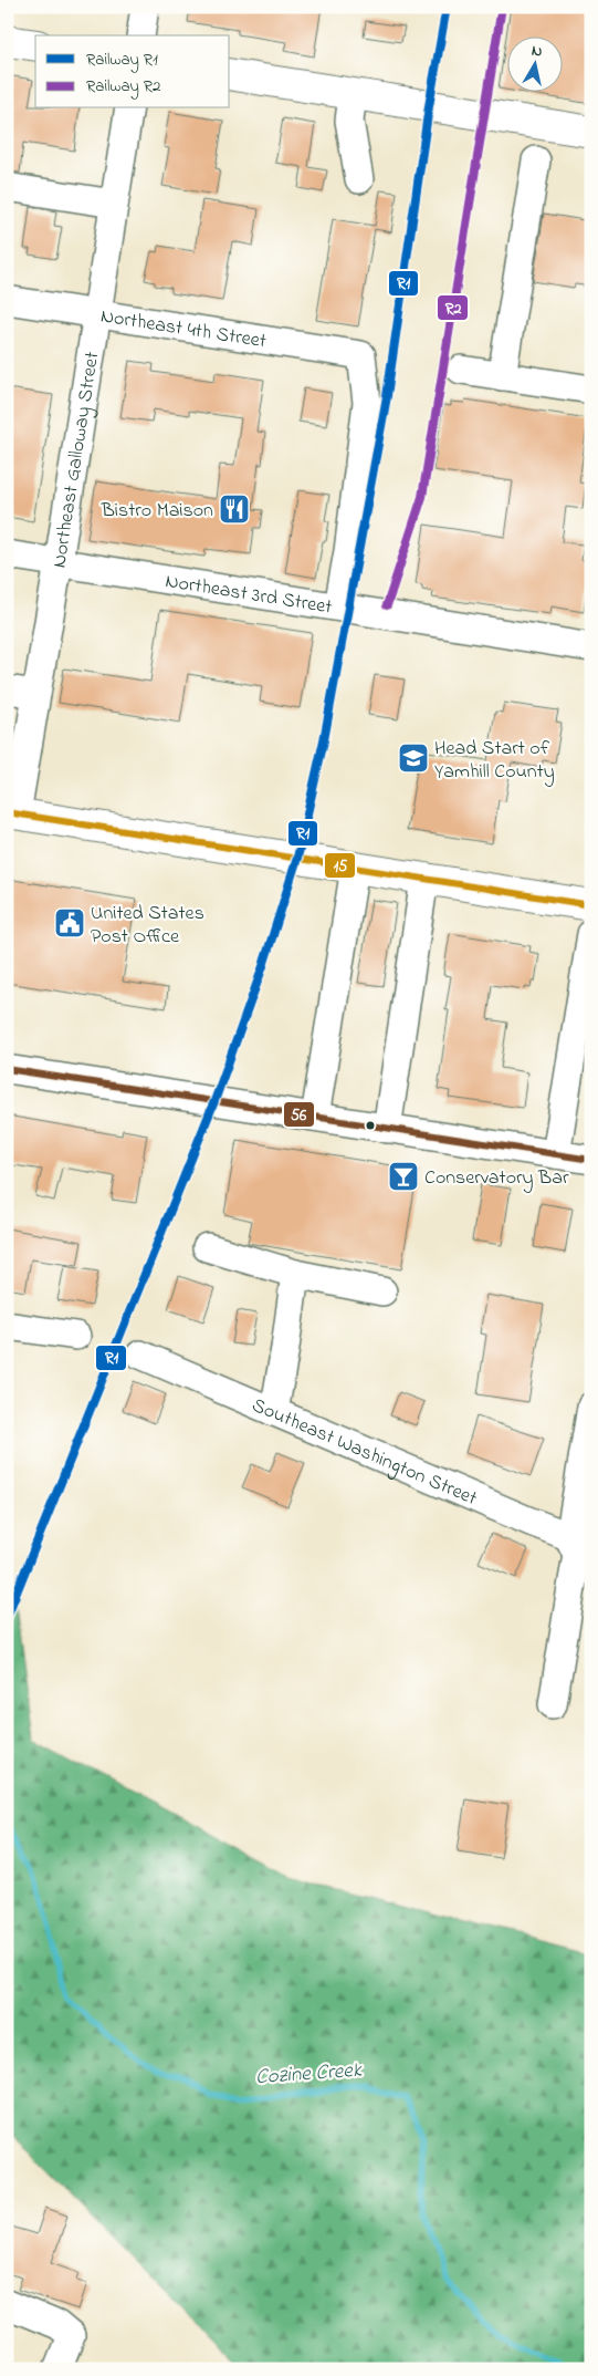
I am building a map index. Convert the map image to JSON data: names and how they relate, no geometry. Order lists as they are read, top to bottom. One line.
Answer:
{"streets":{"street":["Northeast 4th Street","Northeast Galloway Street","Northeast 3rd Street","Southeast Washington Street"]},"crossings":[["Northeast 4th Street","Northeast Galloway Street"],["Northeast 4th Street","Northeast 3rd Street"],["Northeast Galloway Street","Northeast 3rd Street"]],"water":["Cozine Creek"],"places":{"restaurant":["Bistro Maison"],"school or university":["Head Start of Yamhill County"],"public building":["United States Post Office"],"bar":["Conservatory Bar"]},"lines":["rail line R1","rail line R2","transit line 15","transit line 56"],"legend":["Railway R1","Railway R2"],"north":"top"}
